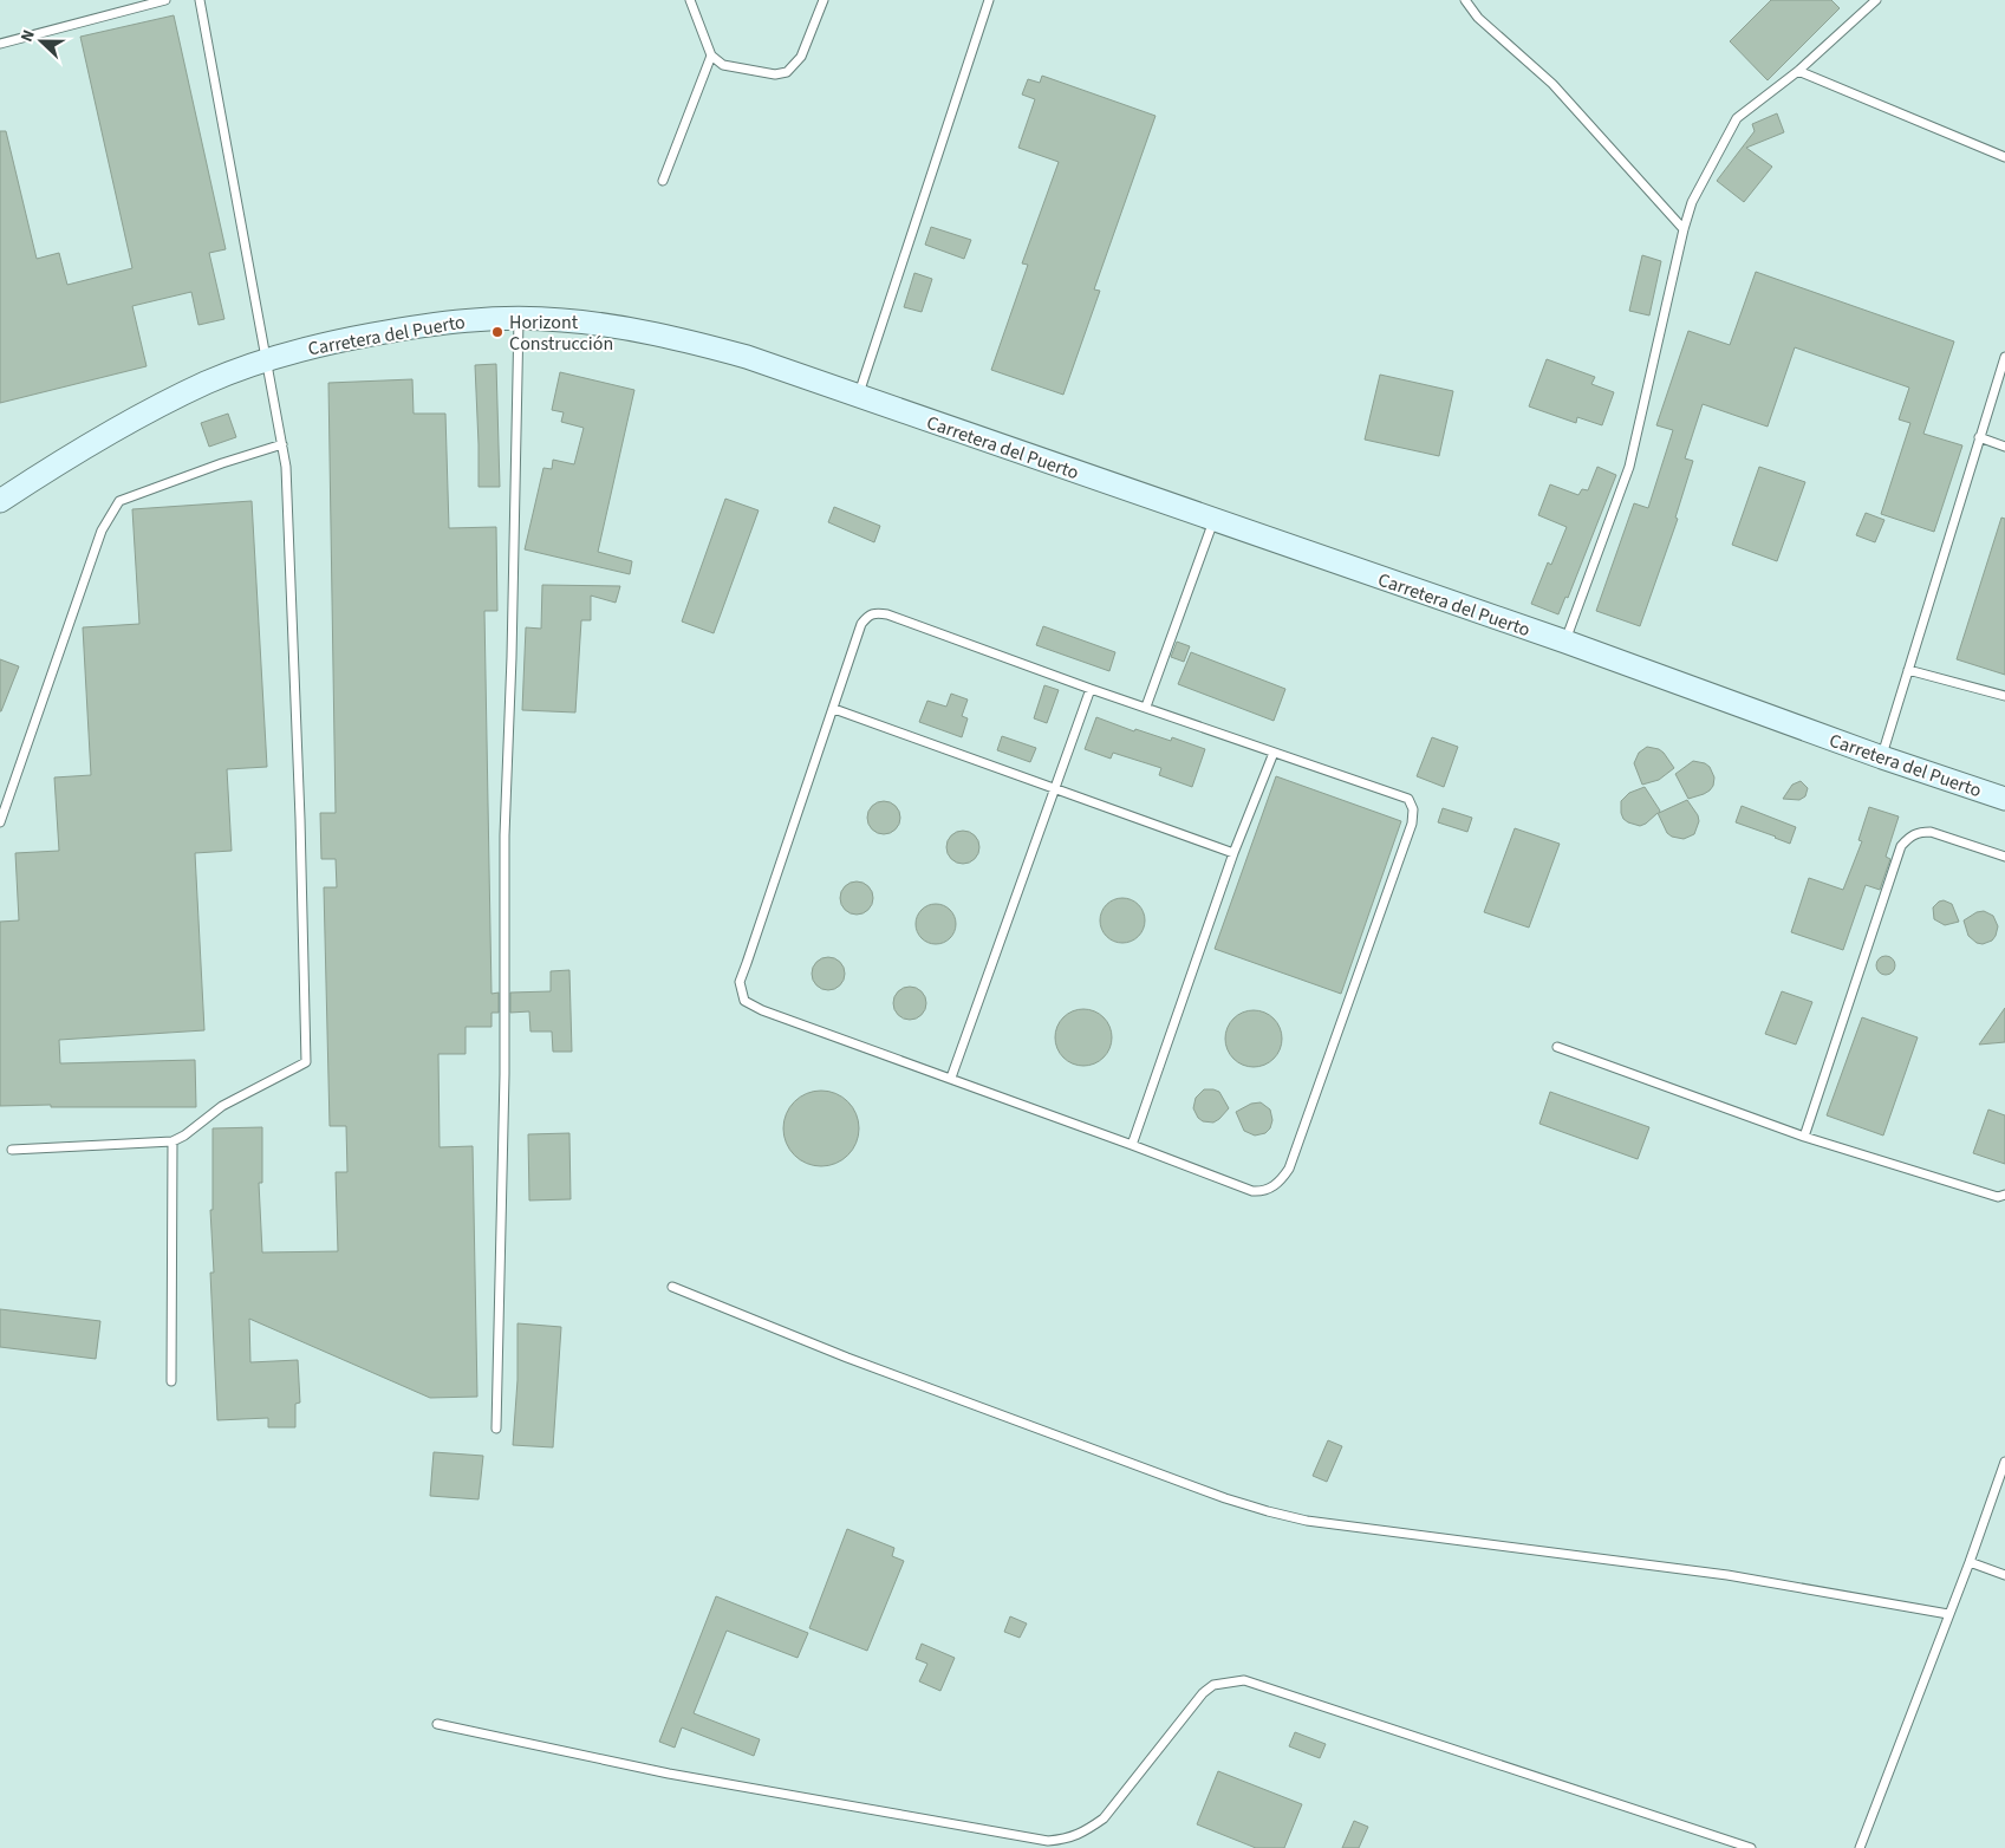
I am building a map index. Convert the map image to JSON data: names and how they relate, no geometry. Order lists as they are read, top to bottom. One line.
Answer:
{"streets":{"main road":["Carretera del Puerto"]},"places":["Horizont Construcción"],"north":"left"}
